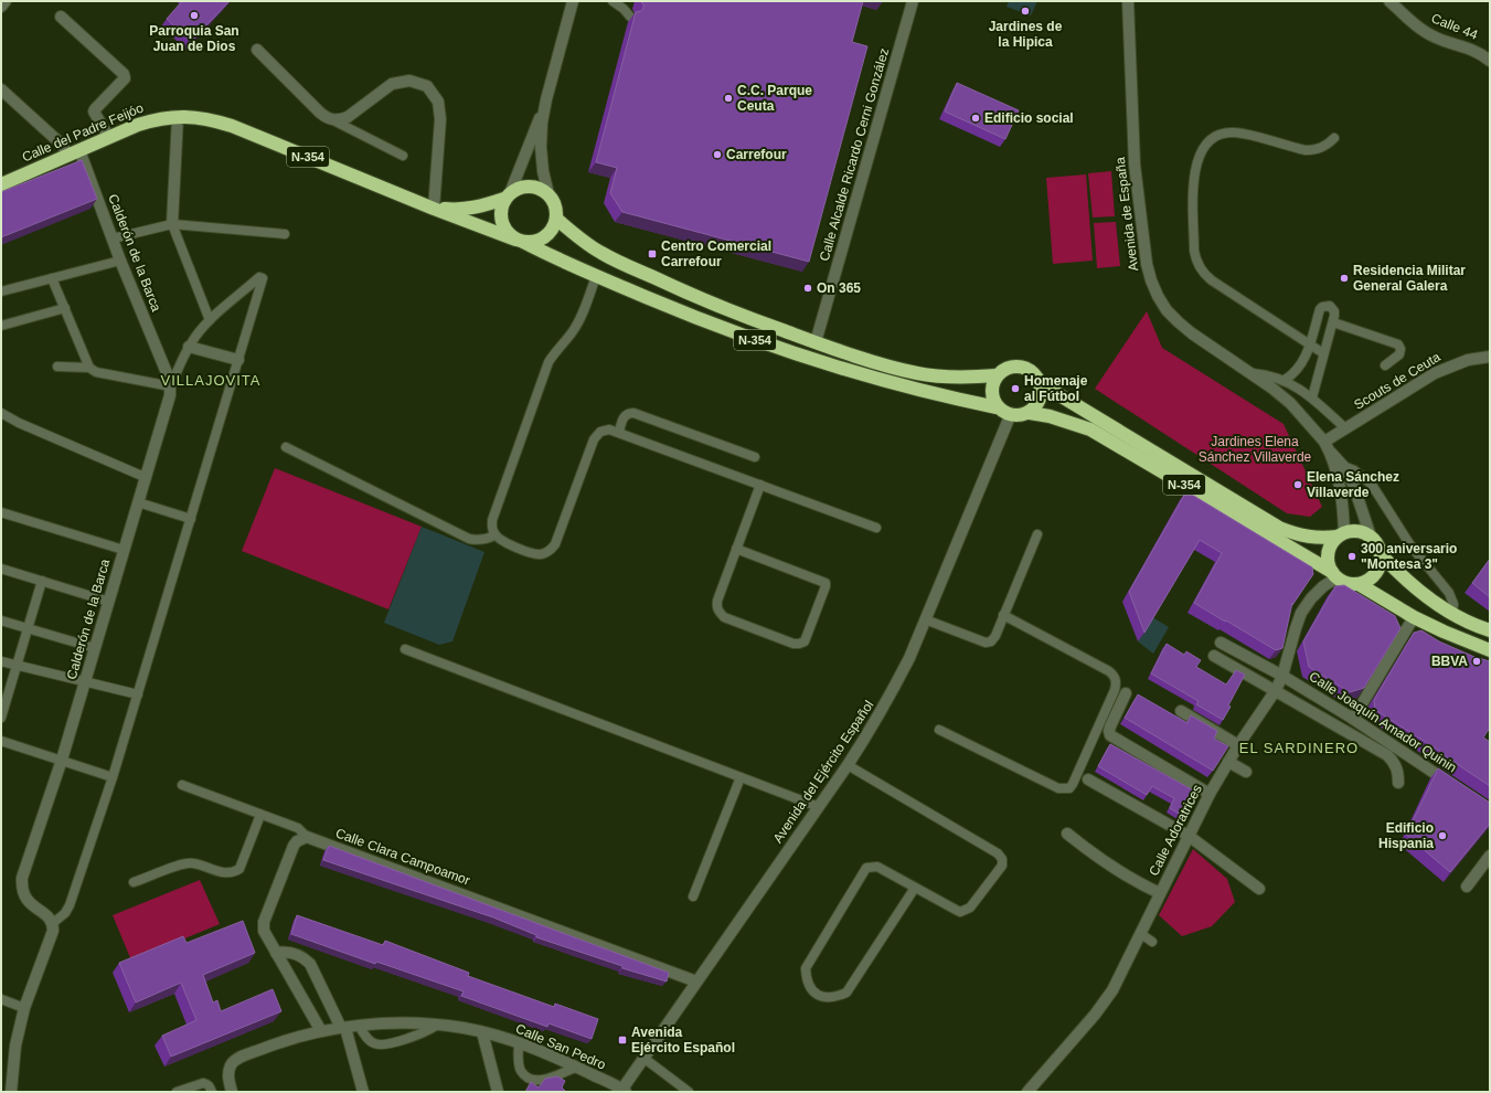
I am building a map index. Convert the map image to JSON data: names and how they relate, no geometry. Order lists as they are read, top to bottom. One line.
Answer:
{"streets":{"highway":["Calle del Padre Feijóo","N-354"],"street":["Calle 44","Calle Alcalde Ricardo Cerni González","Avenida de España","Calderón de la Barca","Scouts de Ceuta","Calle Joaquín Amador Quinin","Avenida del Ejército Español","Calle Adoratrices","Calle Clara Campoamor","Calle San Pedro"]},"crossings":[["Calle del Padre Feijóo","N-354"],["Calle del Padre Feijóo","Calderón de la Barca"],["Calle Alcalde Ricardo Cerni González","N-354"],["N-354","Avenida de España"],["N-354","Avenida del Ejército Español"],["N-354","Calle Adoratrices"],["Avenida de España","Scouts de Ceuta"],["Avenida de España","Calle Adoratrices"],["Calle Joaquín Amador Quinin","Calle Adoratrices"],["Avenida del Ejército Español","Calle Clara Campoamor"],["Avenida del Ejército Español","Calle San Pedro"]],"districts":["VILLAJOVITA","EL SARDINERO"],"parks":["Jardines Elena Sánchez Villaverde"],"places":{"other":["Jardines de la Hipica","Parroquia San Juan de Dios","C.C. Parque Ceuta","Edificio social","Carrefour","Residencia Militar General Galera","On 365","Homenaje al Fútbol","Elena Sánchez Villaverde","300 aniversario \"Montesa 3\"","BBVA","Edificio Hispania"],"transit":["Centro Comercial Carrefour","Avenida Ejército Español"]}}
